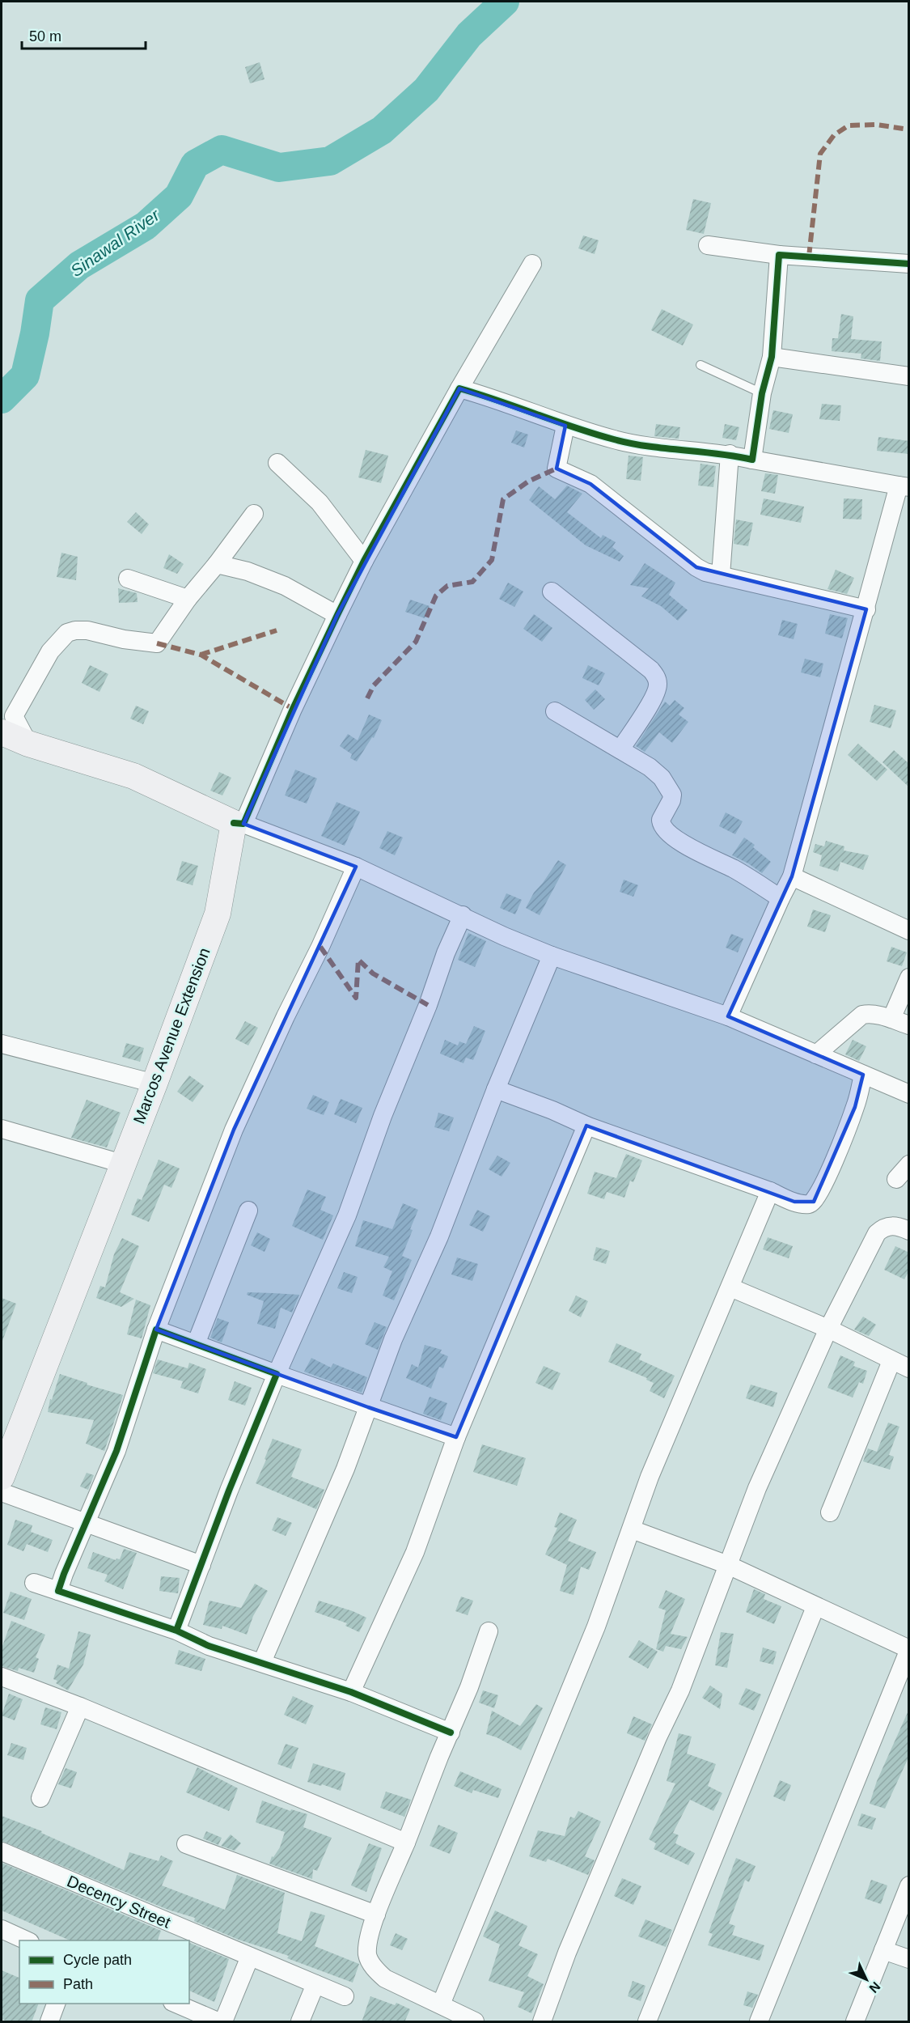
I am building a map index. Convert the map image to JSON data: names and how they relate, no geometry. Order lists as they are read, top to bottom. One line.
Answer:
{"streets":{"street":["Marcos Avenue Extension","Decency Street"]},"water":["Sinawal River"],"legend":["Cycle path","Path"],"scale_bar":"50 m","north":"bottom right"}
